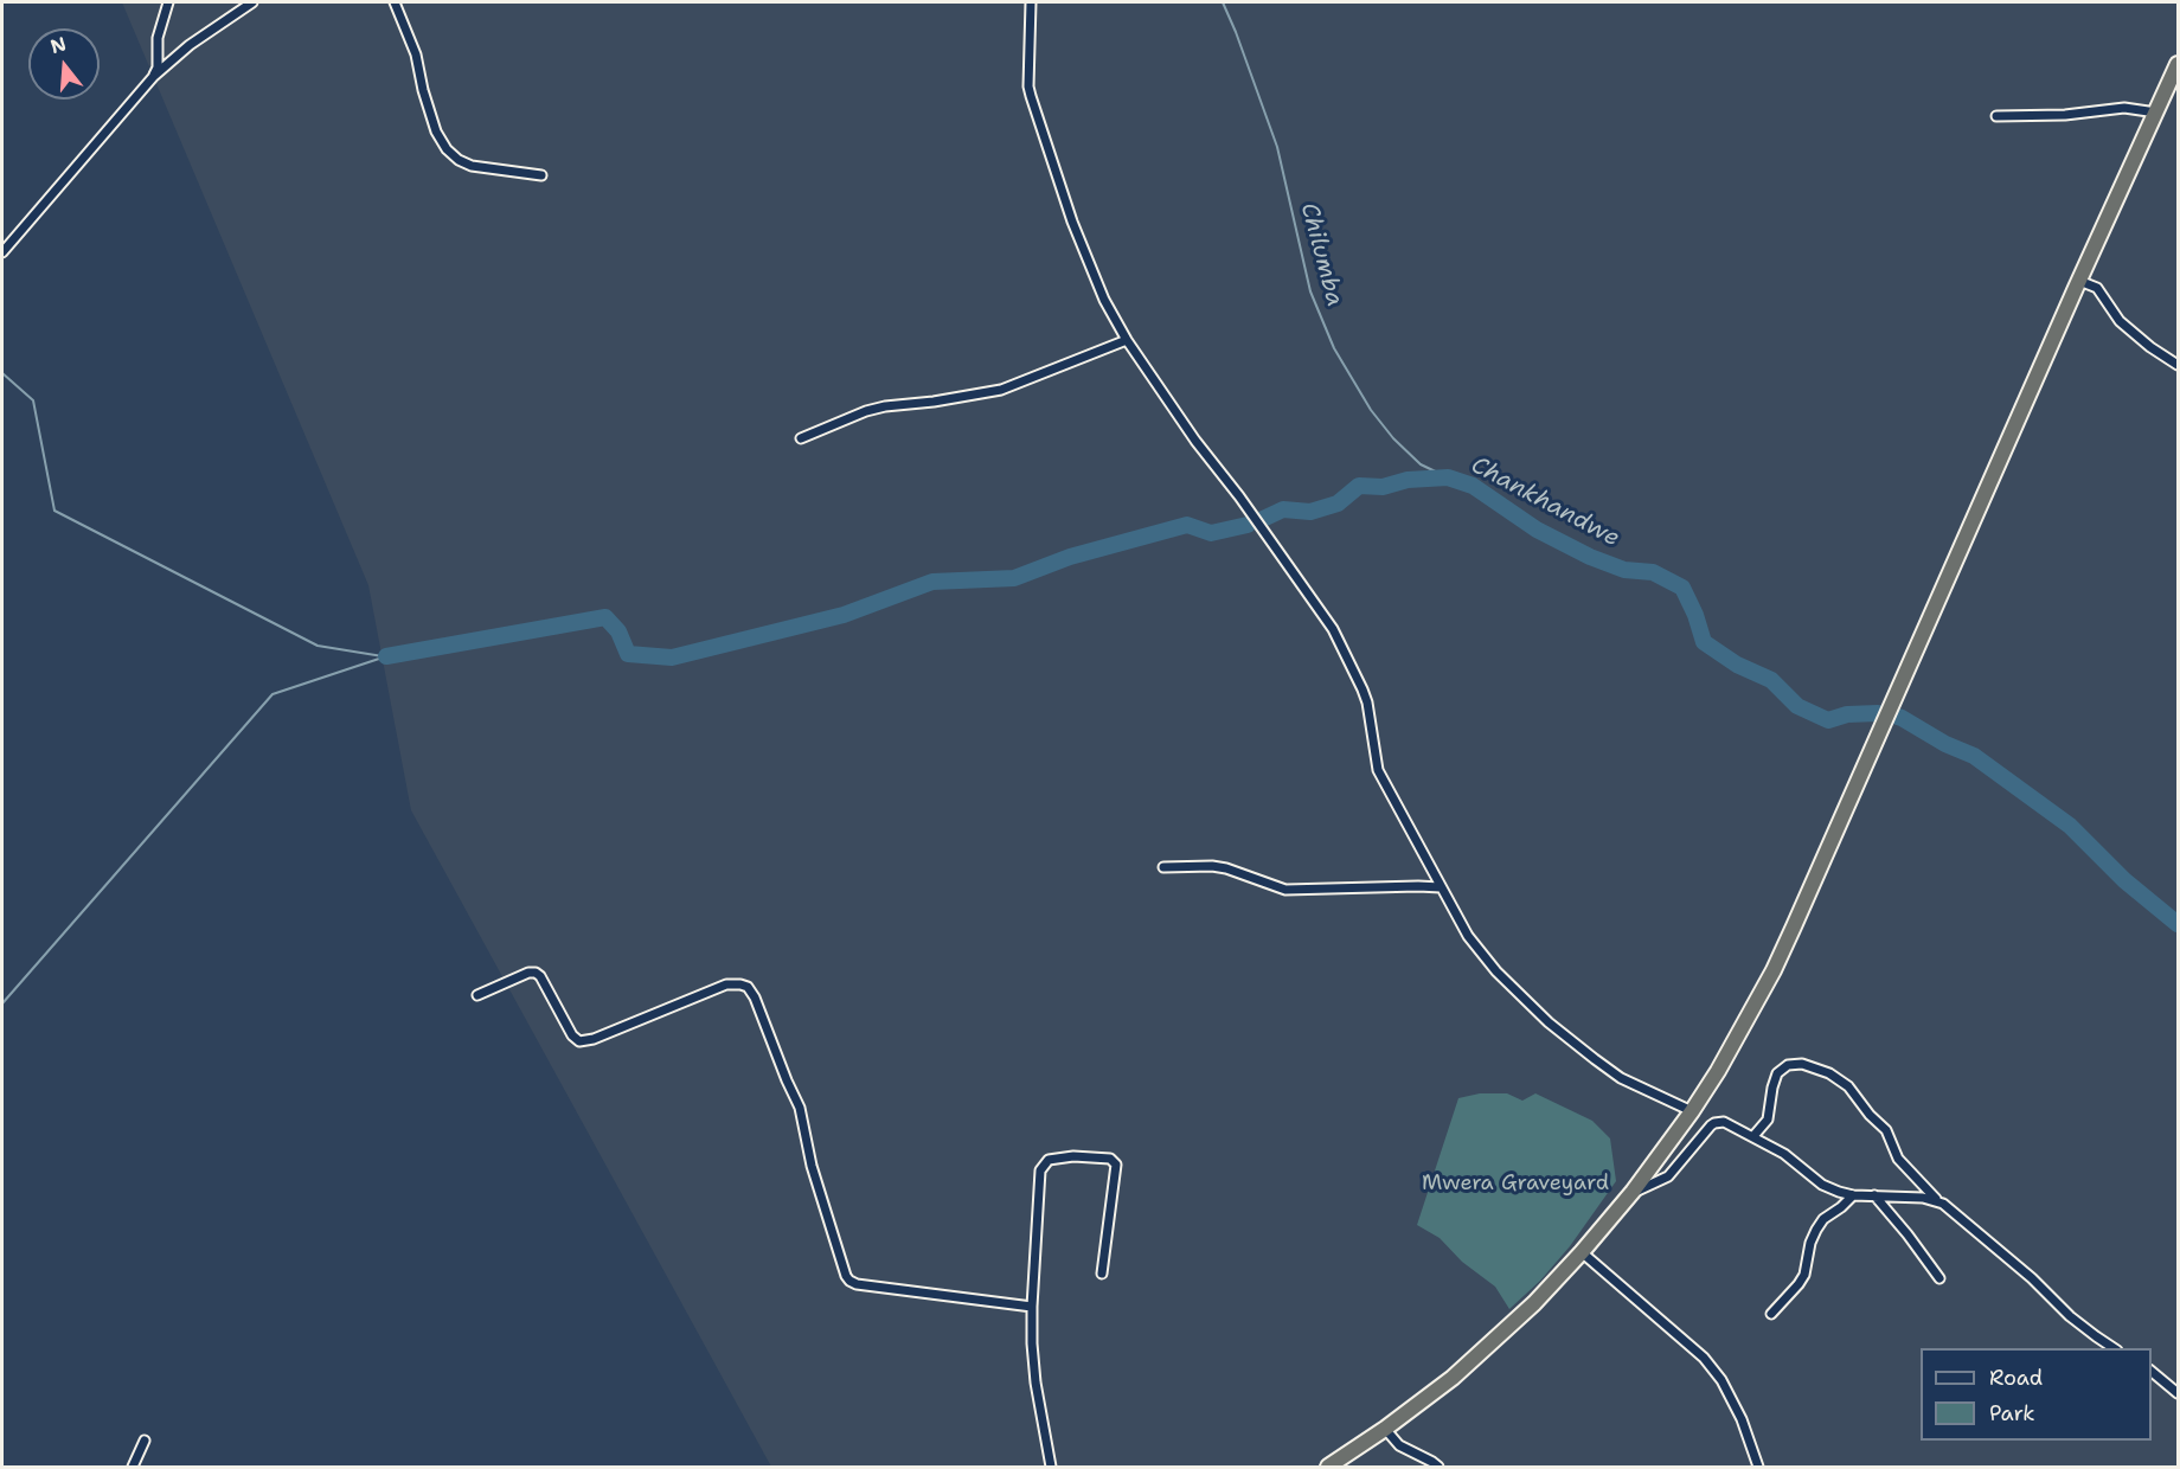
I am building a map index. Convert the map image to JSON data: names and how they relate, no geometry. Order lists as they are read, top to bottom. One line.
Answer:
{"water":["Chilumba","Chankhandwe"],"parks":["Mwera Graveyard"],"legend":["Road","Park"],"north":"top"}
